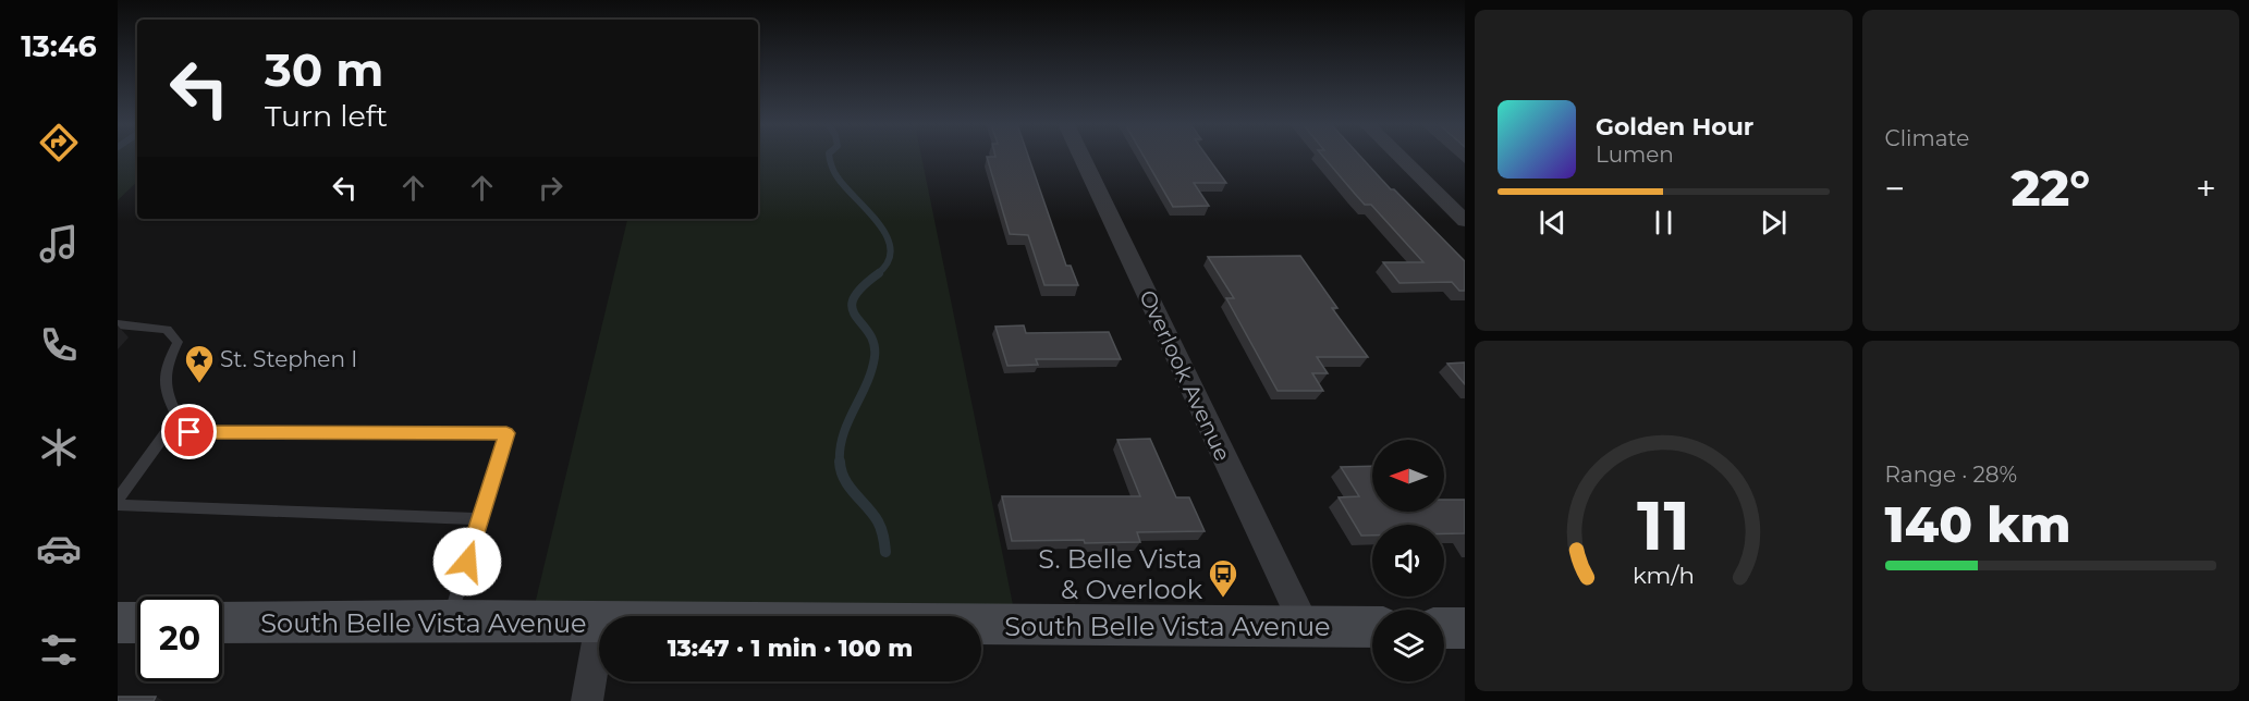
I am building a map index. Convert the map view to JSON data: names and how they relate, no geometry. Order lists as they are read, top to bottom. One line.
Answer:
{"streets":{"street":["Overlook Avenue","South Belle Vista Avenue"]},"crossings":[["Overlook Avenue","South Belle Vista Avenue"]],"places":{"place":["St. Stephen I"],"bus stop":["S. Belle Vista & Overlook"]},"north":"left","page":{"tabs":"13:46","tile":["Climate",["Range · 28%","140 km"]],"turn":["30 m","Turn left"],"song":["Golden Hour","Lumen"],"heat":["−","22°","+"],"limit":"20","trip":"13:47 · 1 min · 100 m","gauge":["11","km/h"]}}
